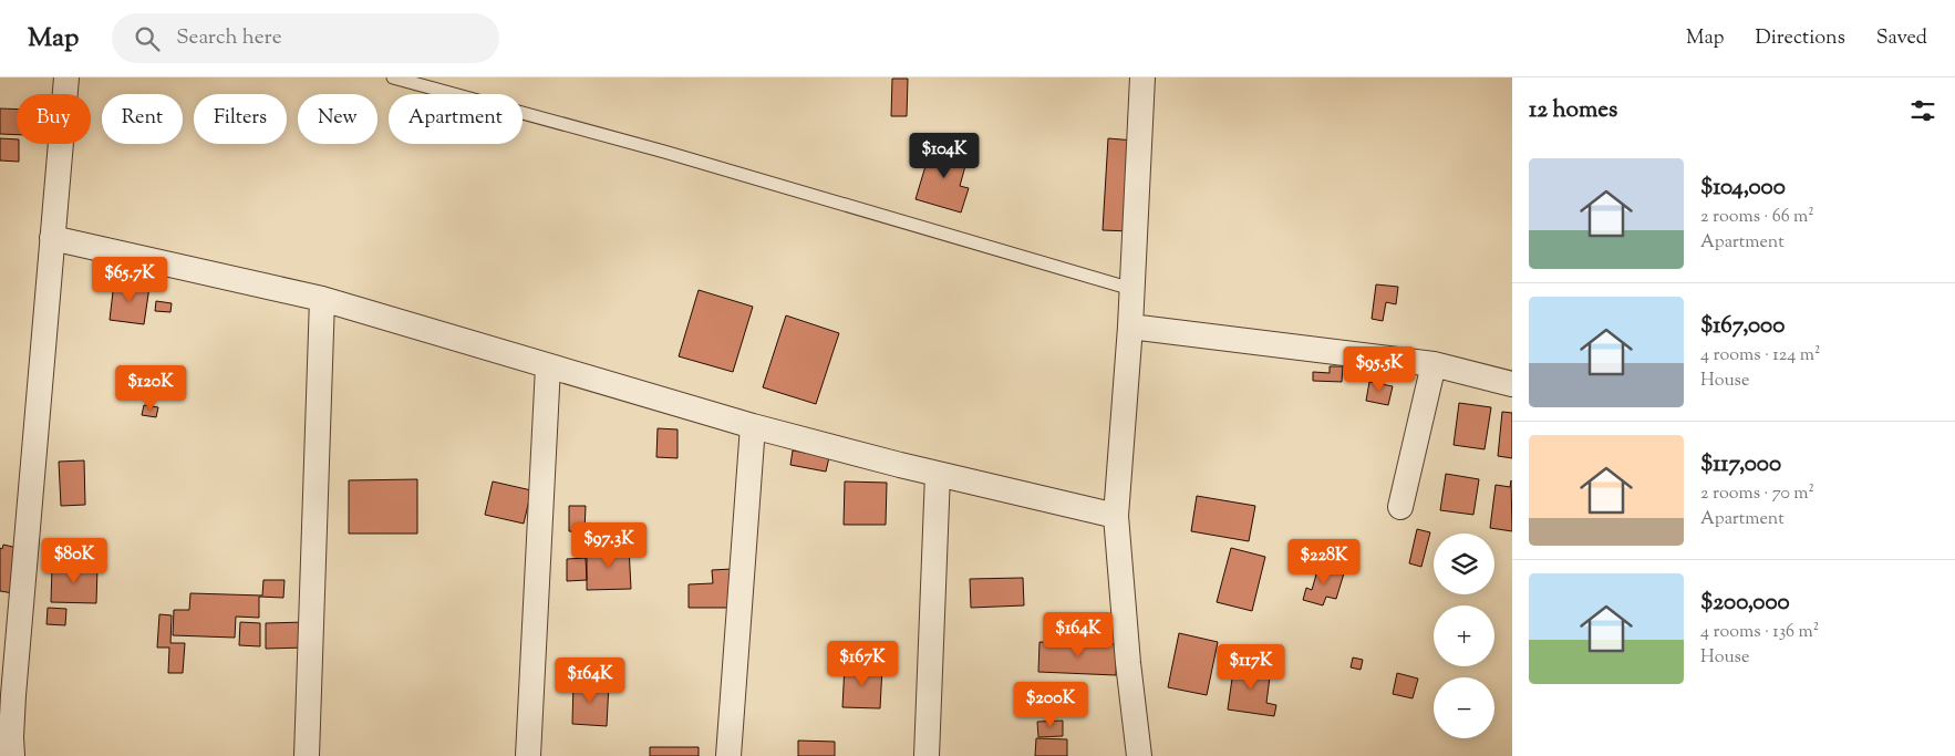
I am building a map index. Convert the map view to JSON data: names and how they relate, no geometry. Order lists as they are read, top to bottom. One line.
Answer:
{"page":{"header":"Map","search":"Search here","nav":["Map","Directions","Saved"],"heading":"12 homes","chip":["Buy","Rent","Filters","New","Apartment"],"price":["$104K","$65.7K","$95.5K","$120K","$97.3K","$80K","$228K","$164K","$167K","$117K","$164K","$200K"],"list":[{"name":"$104,000","note":"2 rooms · 66 m² · Apartment"},{"name":"$167,000","note":"4 rooms · 124 m² · House"},{"name":"$117,000","note":"2 rooms · 70 m² · Apartment"},{"name":"$200,000","note":"4 rooms · 136 m² · House"}],"map_buttons":["+","−"]}}
